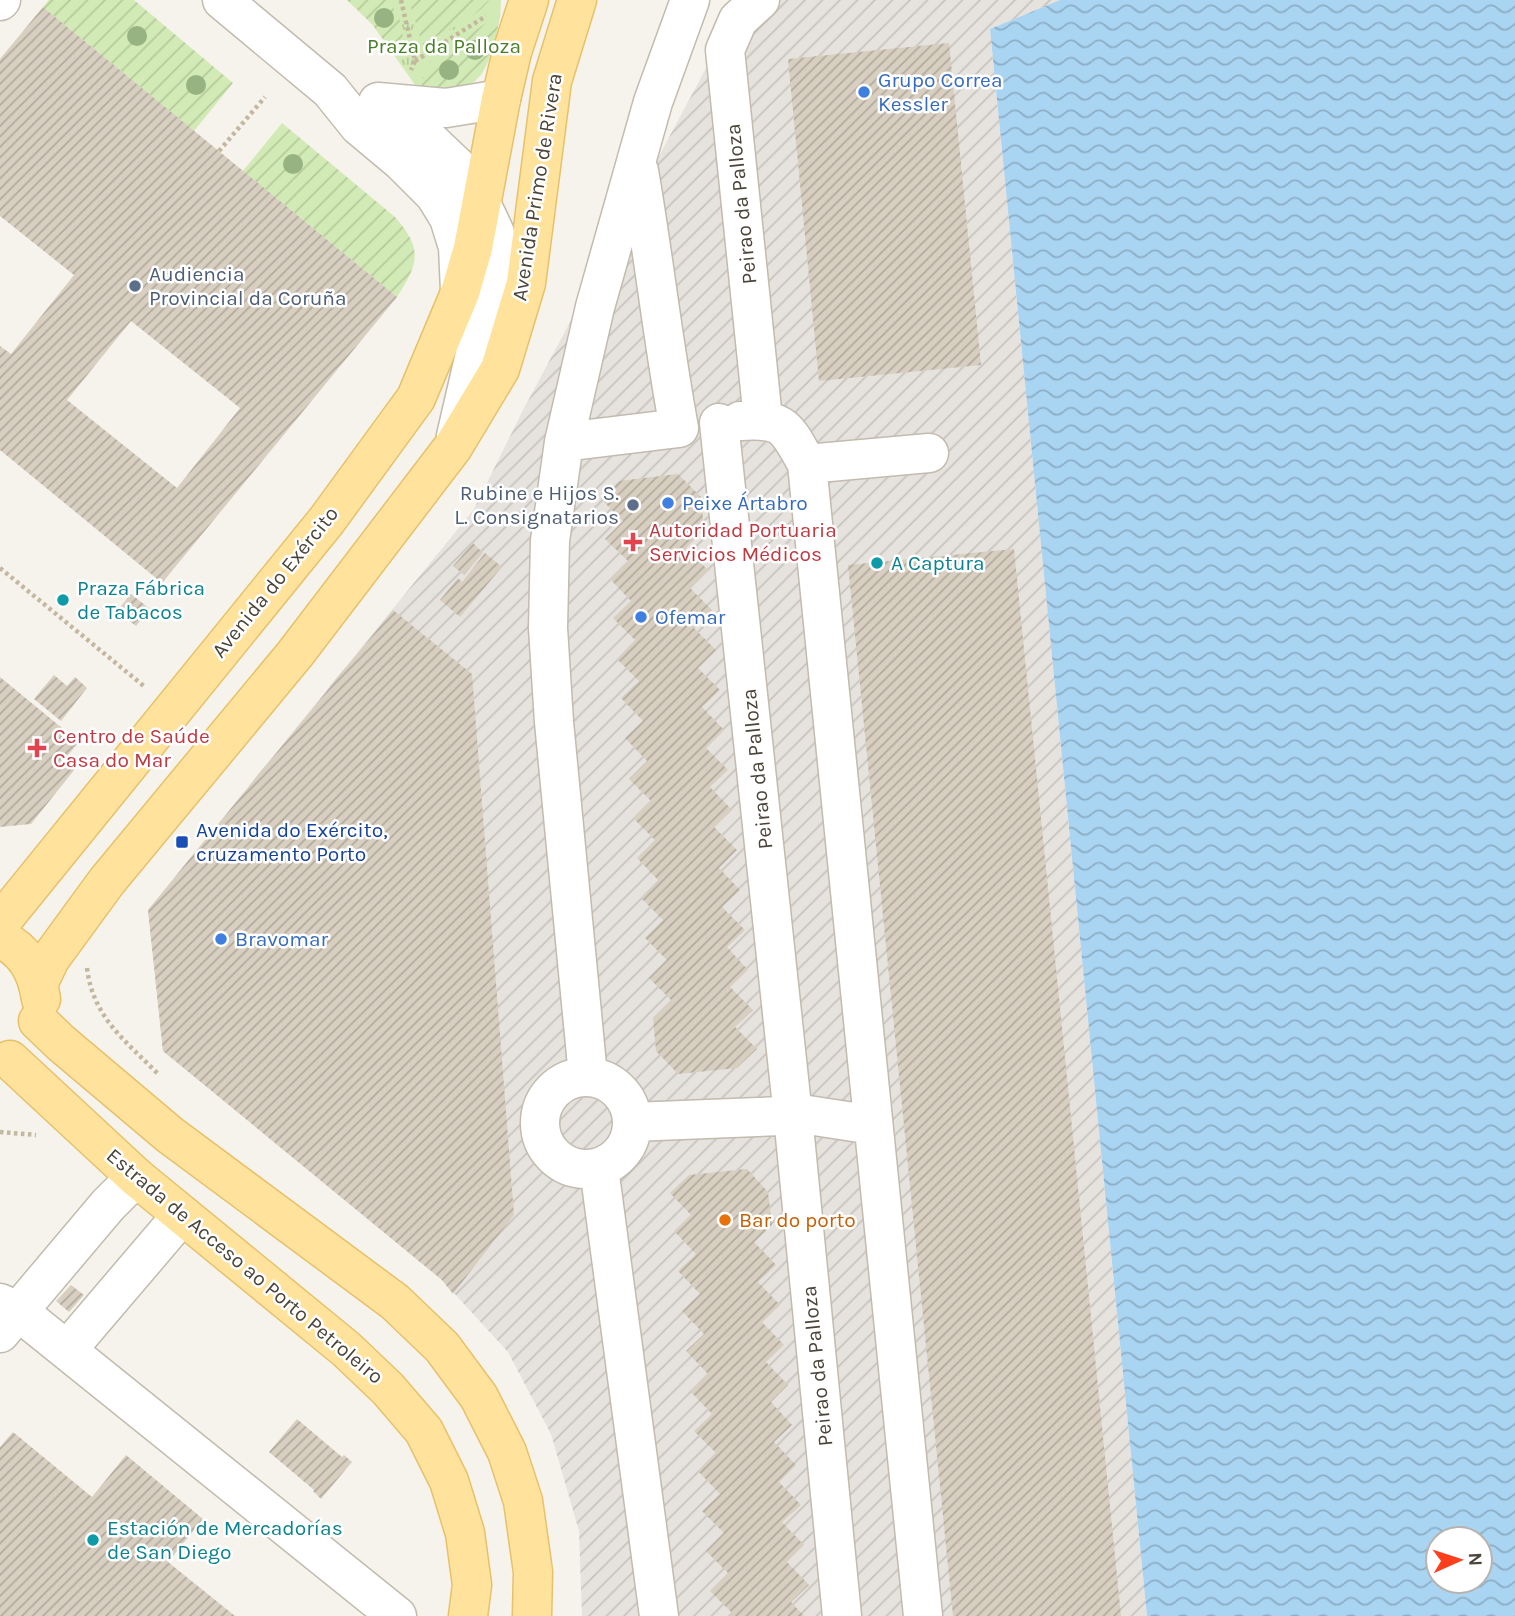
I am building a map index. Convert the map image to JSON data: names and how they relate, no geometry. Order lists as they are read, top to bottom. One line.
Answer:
{"streets":{"main road":["Avenida Primo de Rivera","Avenida do Exército","Estrada de Acceso ao Porto Petroleiro"],"street":["Peirao da Palloza"]},"parks":["Praza da Palloza"],"places":{"other":["Grupo Correa Kessler","Audiencia Provincial da Coruña","Peixe Ártabro","Rubine e Hijos S. L. Consignatarios","A Captura","Praza Fábrica de Tabacos","Ofemar","Bravomar","Bar do porto","Estación de Mercadorías de San Diego"],"health":["Autoridad Portuaria Servicios Médicos","Centro de Saúde Casa do Mar"],"transit":["Avenida do Exército, cruzamento Porto"]},"north":"right"}
